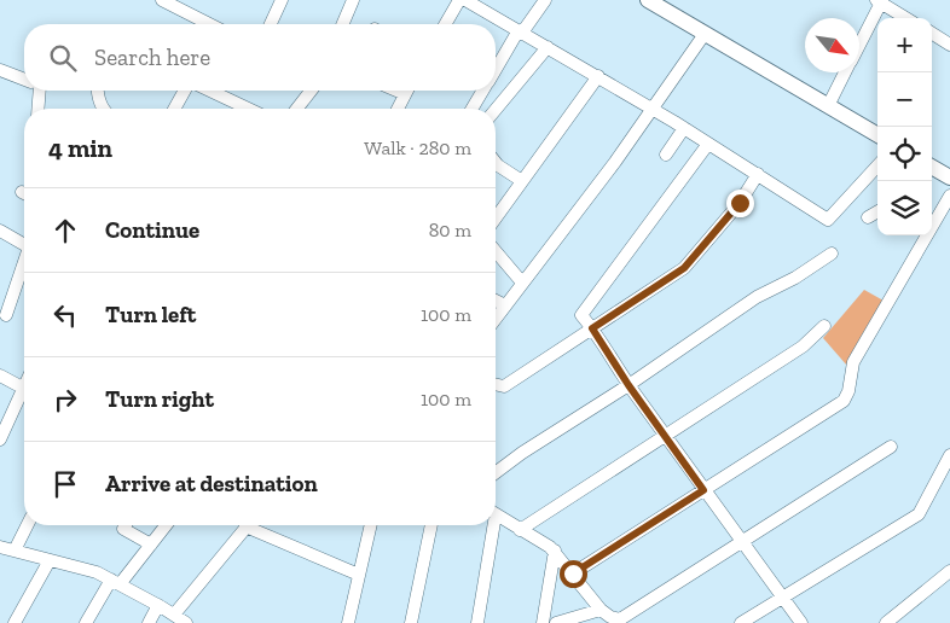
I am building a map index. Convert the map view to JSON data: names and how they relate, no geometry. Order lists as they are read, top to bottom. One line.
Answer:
{"north":"bottom right","page":{"map_buttons":["+","−"],"search":"Search here","heading":["4 min","Walk · 280 m"],"list":[["Continue","80 m"],["Turn left","100 m"],["Turn right","100 m"],"Arrive at destination"]}}
